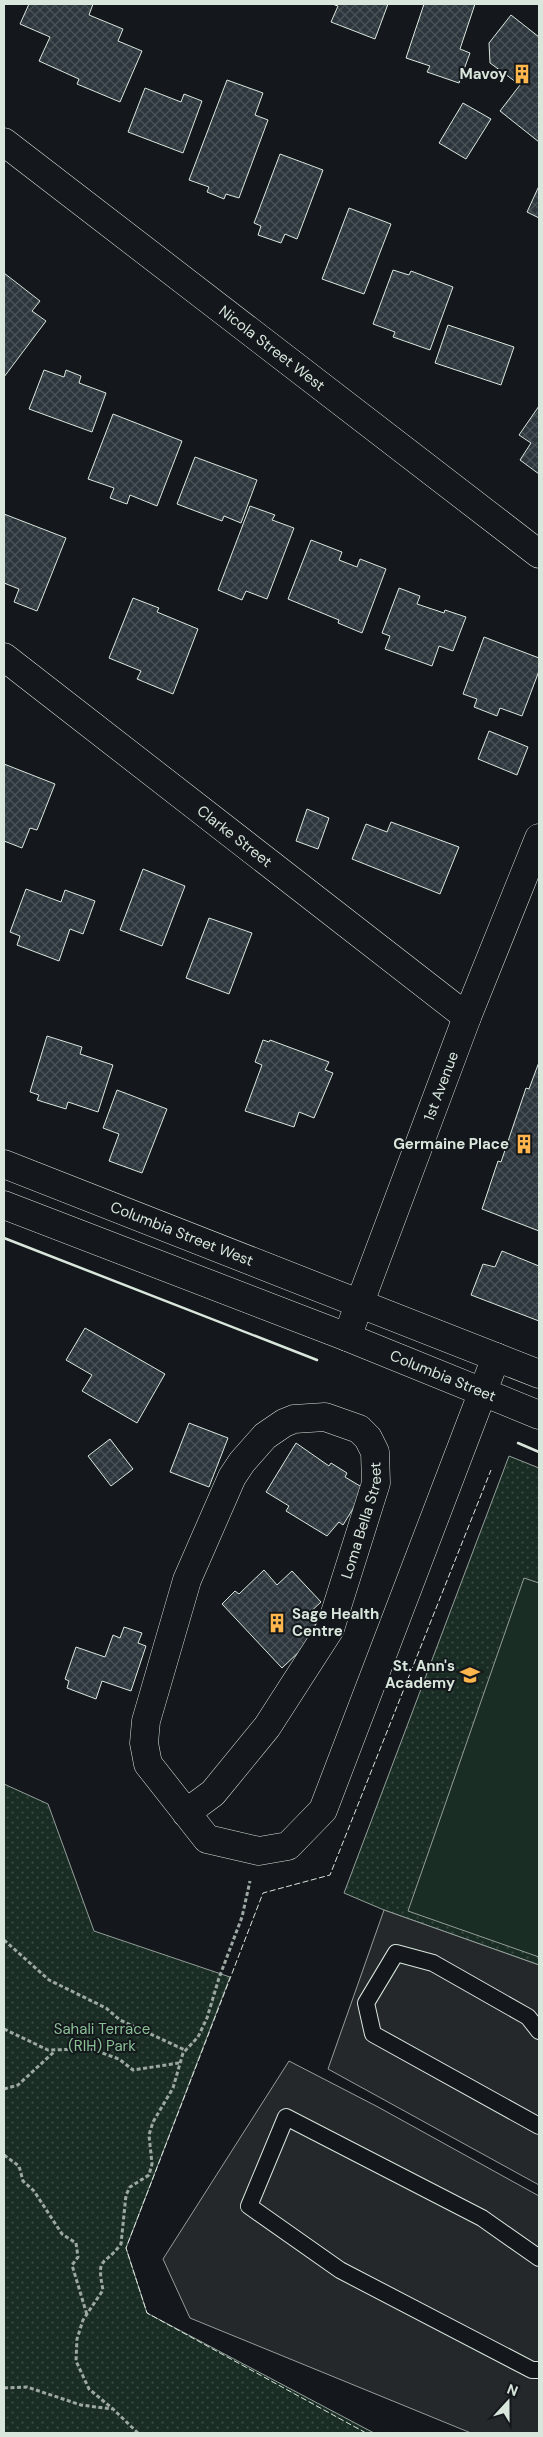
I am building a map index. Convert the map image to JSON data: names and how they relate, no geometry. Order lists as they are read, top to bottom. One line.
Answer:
{"streets":{"street":["Nicola Street West","Clarke Street","1st Avenue","Columbia Street West","Columbia Street","Loma Bella Street"]},"crossings":[["Clarke Street","1st Avenue"],["1st Avenue","Columbia Street West"],["1st Avenue","Columbia Street"],["Columbia Street","Loma Bella Street"]],"parks":["Sahali Terrace (RIH) Park"],"places":{"building":["Mavoy","Germaine Place","Sage Health Centre"],"school or university":["St. Ann's Academy"]},"north":"top"}
